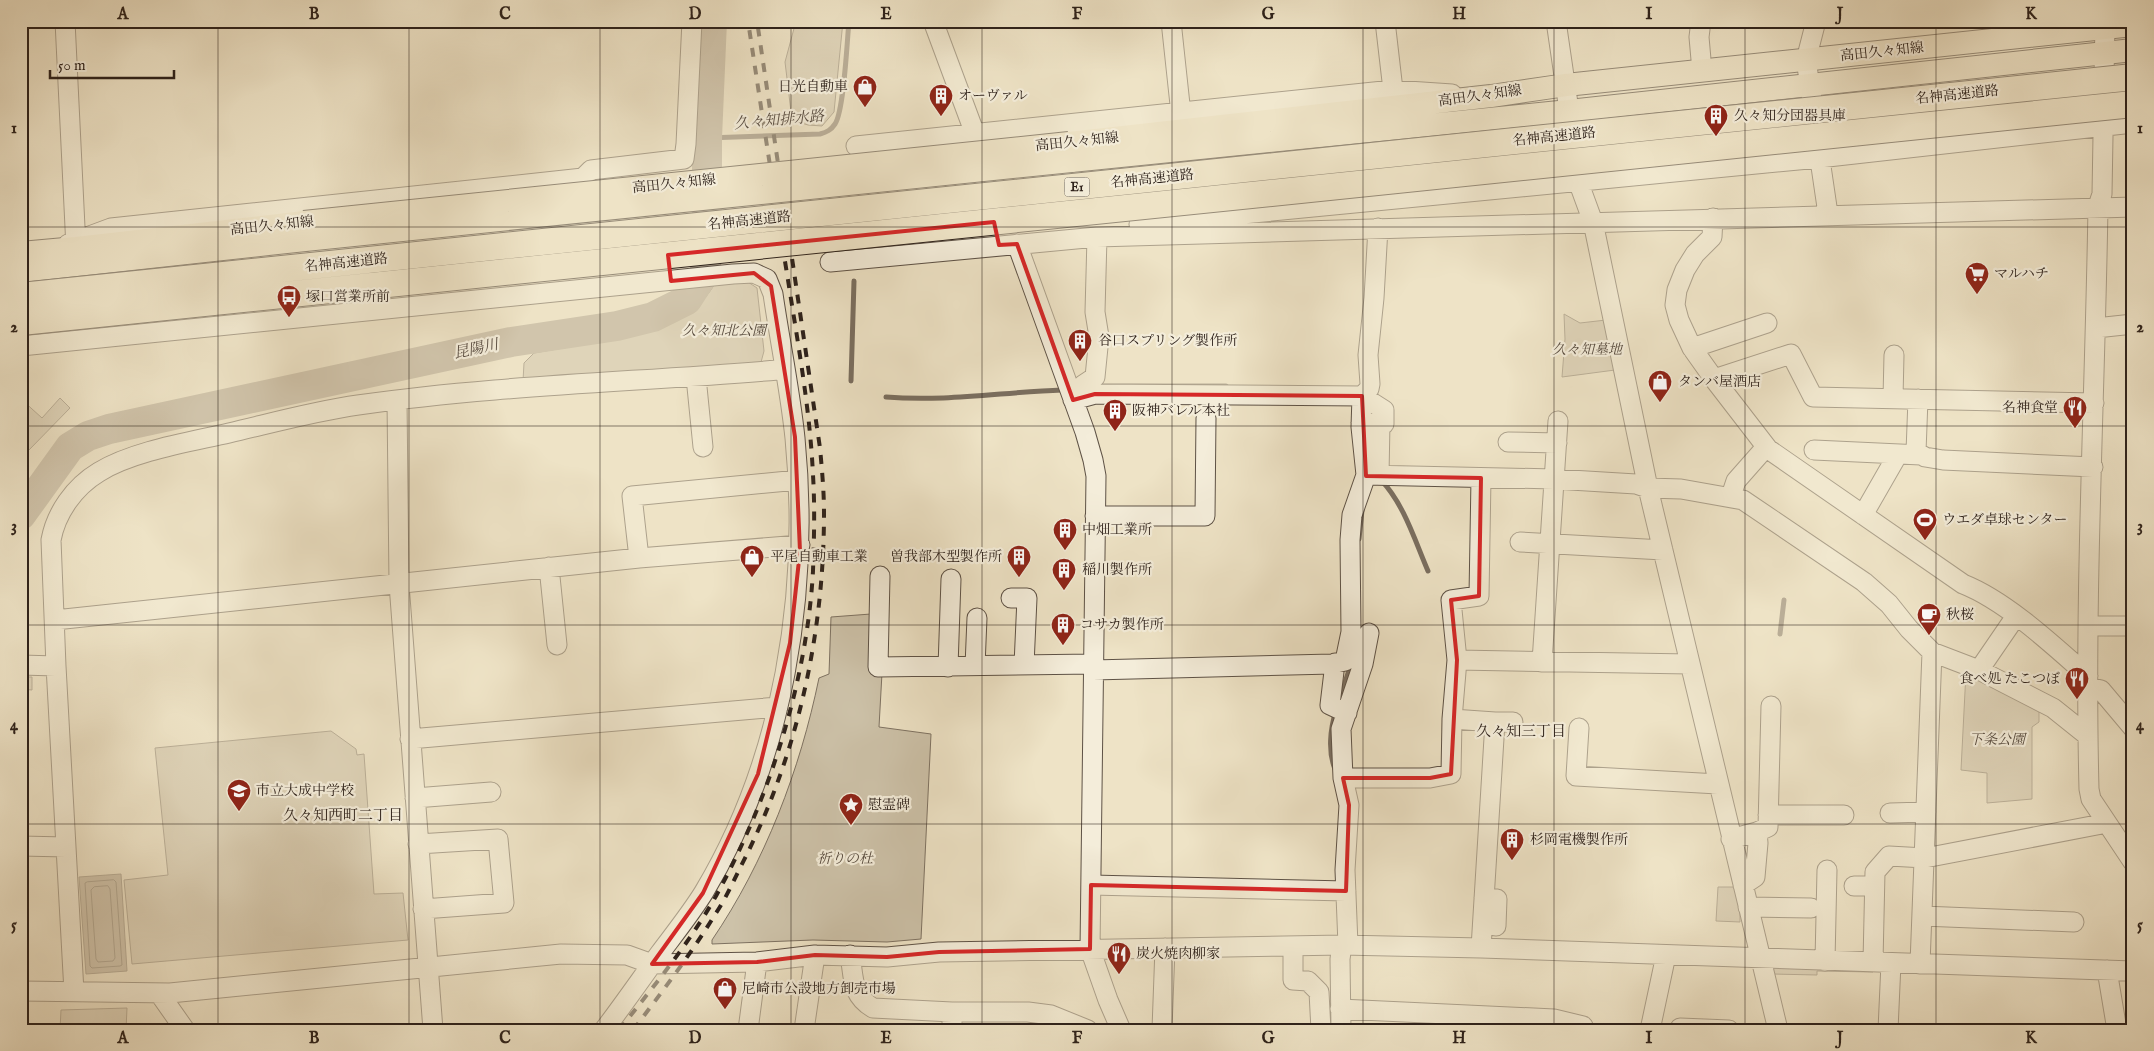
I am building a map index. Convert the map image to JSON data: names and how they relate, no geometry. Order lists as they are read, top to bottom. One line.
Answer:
{"streets":{"highway":["名神高速道路","E1"],"main road":["高田久々知線"]},"districts":["久々知三丁目","久々知西町二丁目"],"water":["久々知排水路","昆陽川"],"parks":["久々知北公園","久々知墓地","下条公園","祈りの杜"],"places":{"shop":["日光自動車","タンバ屋酒店","平尾自動車工業","尼崎市公設地方卸売市場"],"building":["オーヴァル","久々知分団器具庫","谷口スプリング製作所","阪神バレル本社","中畑工業所","曽我部木型製作所","稲川製作所","コサカ製作所","杉岡電機製作所"],"supermarket":["マルハチ"],"bus stop":["塚口営業所前"],"restaurant":["名神食堂","食べ処 たこつぼ","炭火焼肉柳家"],"sports":["ウエダ卓球センター"],"cafe":["秋桜"],"school or university":["市立大成中学校"],"place":["慰霊碑"]},"scale_bar":"50 m","grid":{"columns":["A","B","C","D","E","F","G","H","I","J","K"],"rows":["1","2","3","4","5"]}}
